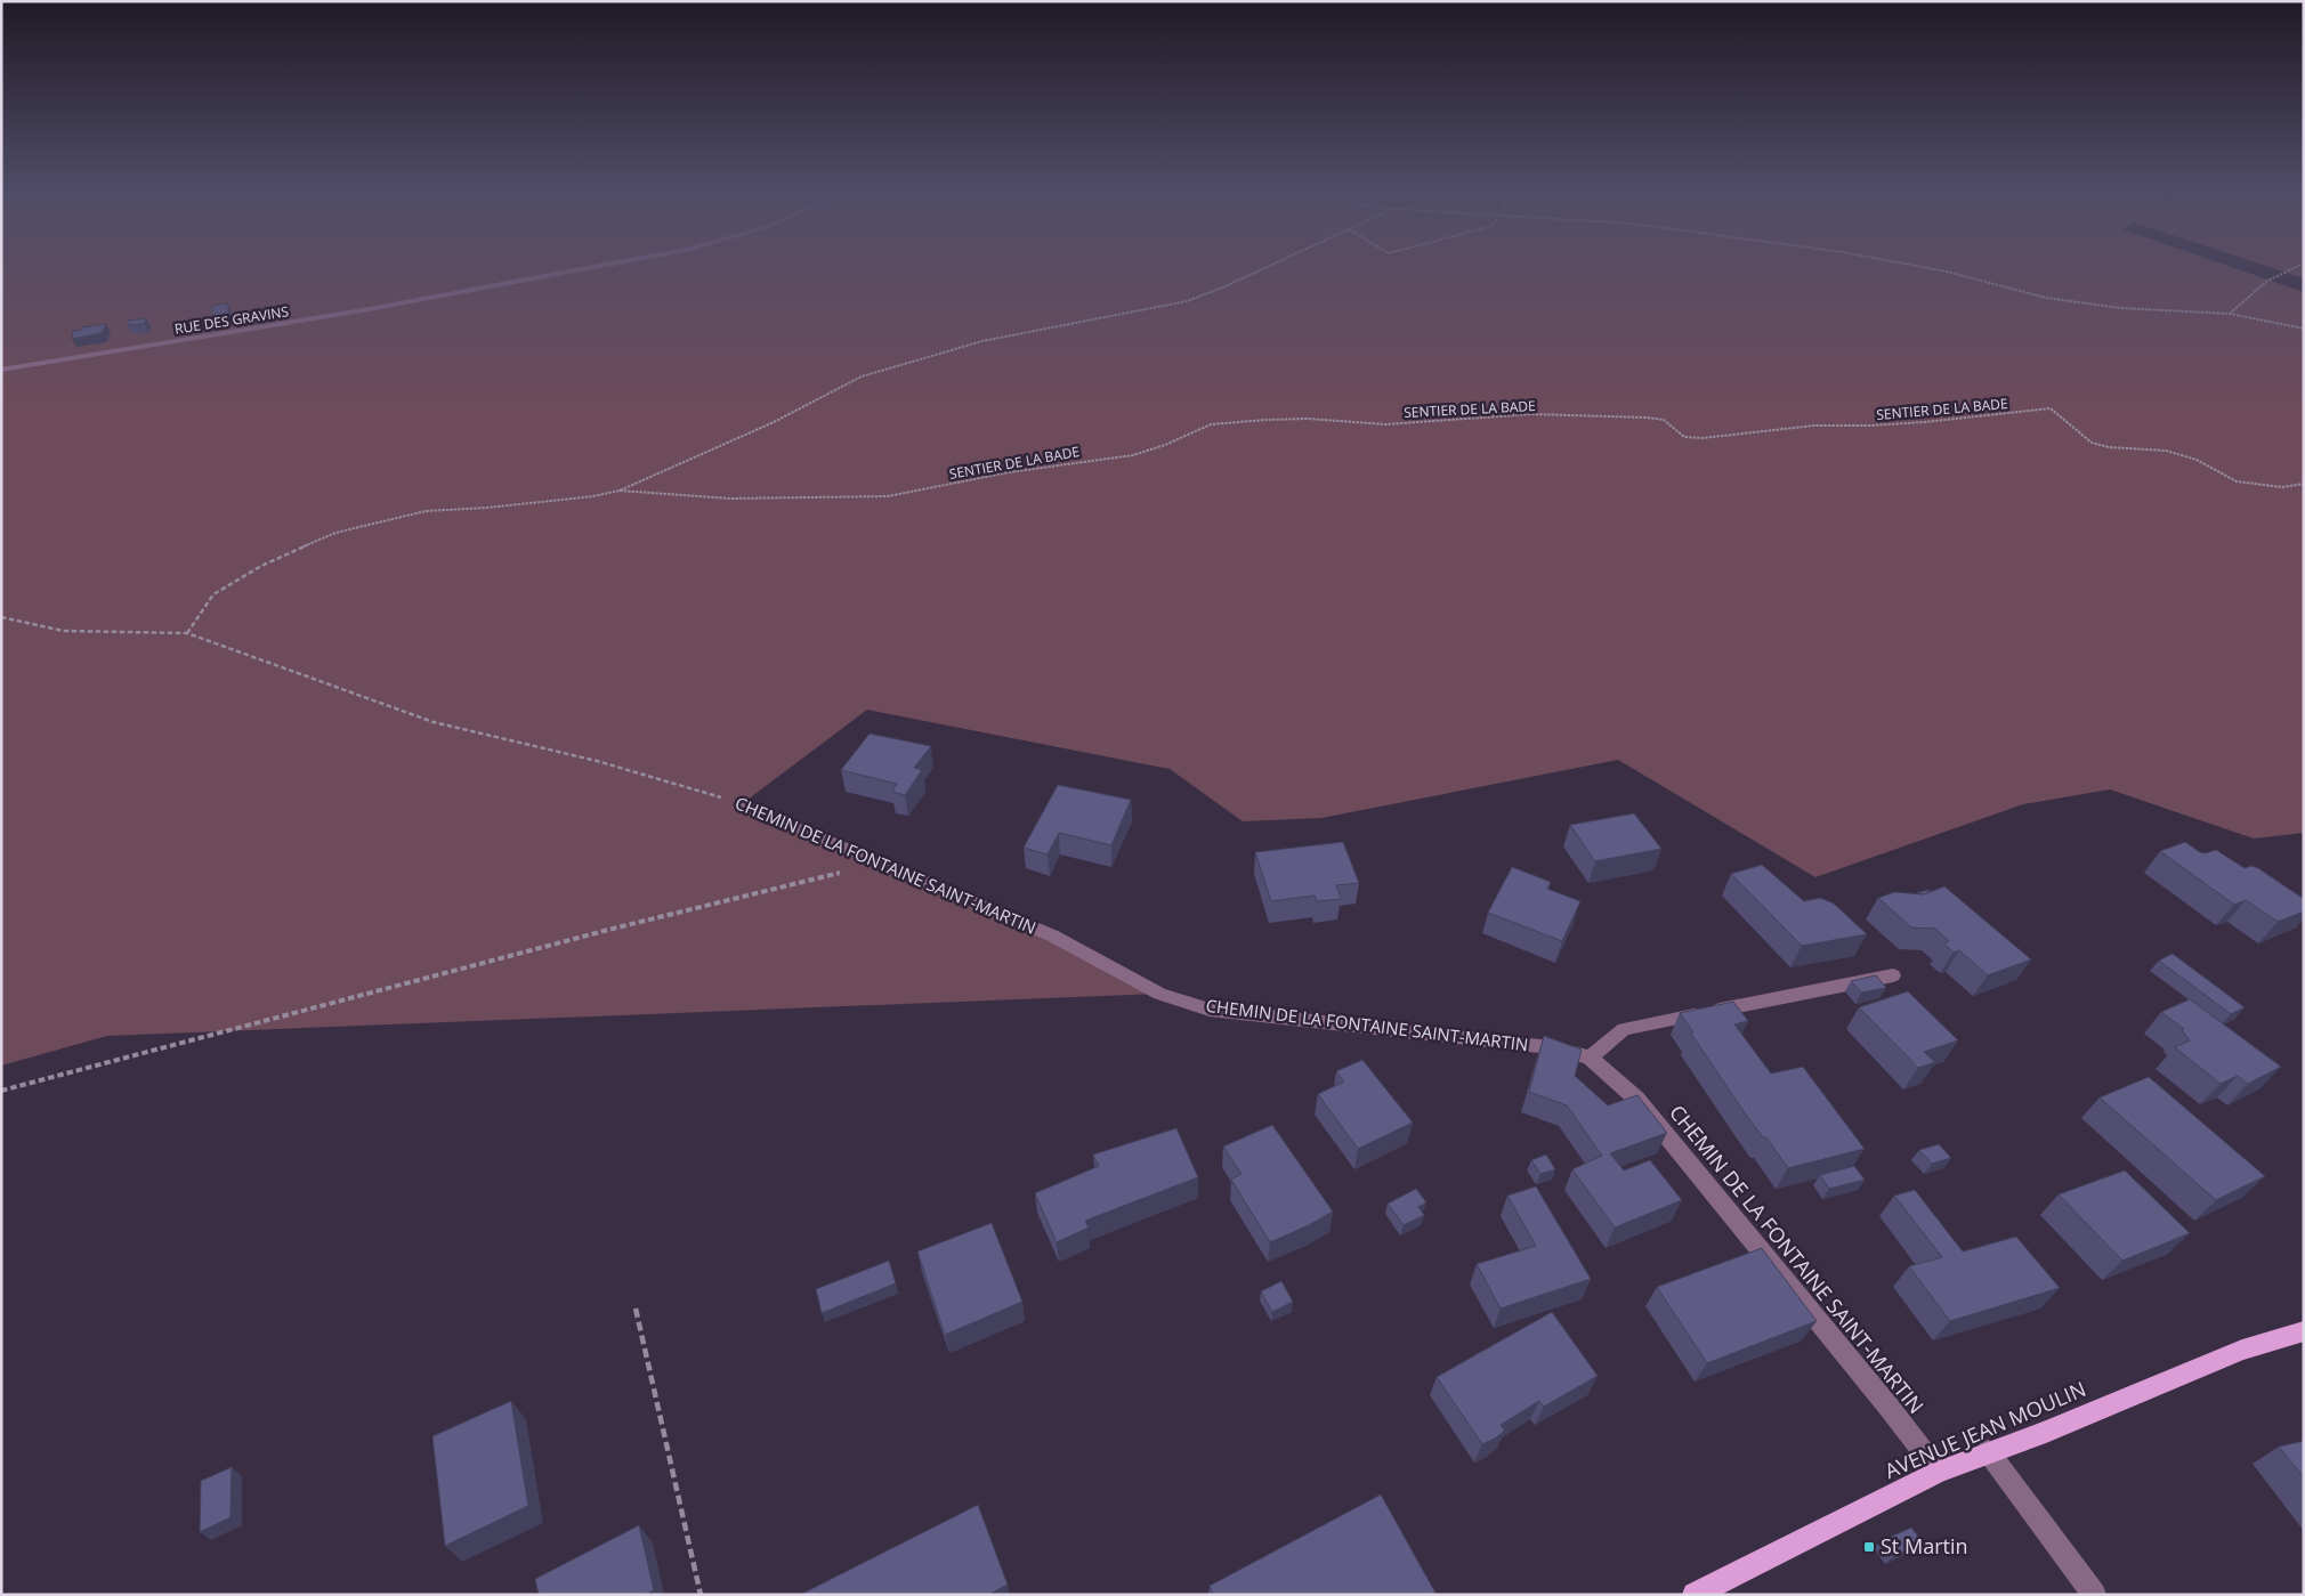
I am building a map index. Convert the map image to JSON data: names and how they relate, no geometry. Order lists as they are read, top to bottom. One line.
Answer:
{"streets":{"main road":["AVENUE JEAN MOULIN"],"street":["RUE DES GRAVINS","CHEMIN DE LA FONTAINE SAINT-MARTIN"],"path":["SENTIER DE LA BADE"]},"crossings":[["CHEMIN DE LA FONTAINE SAINT-MARTIN","AVENUE JEAN MOULIN"]],"places":{"transit":["St Martin"]}}
